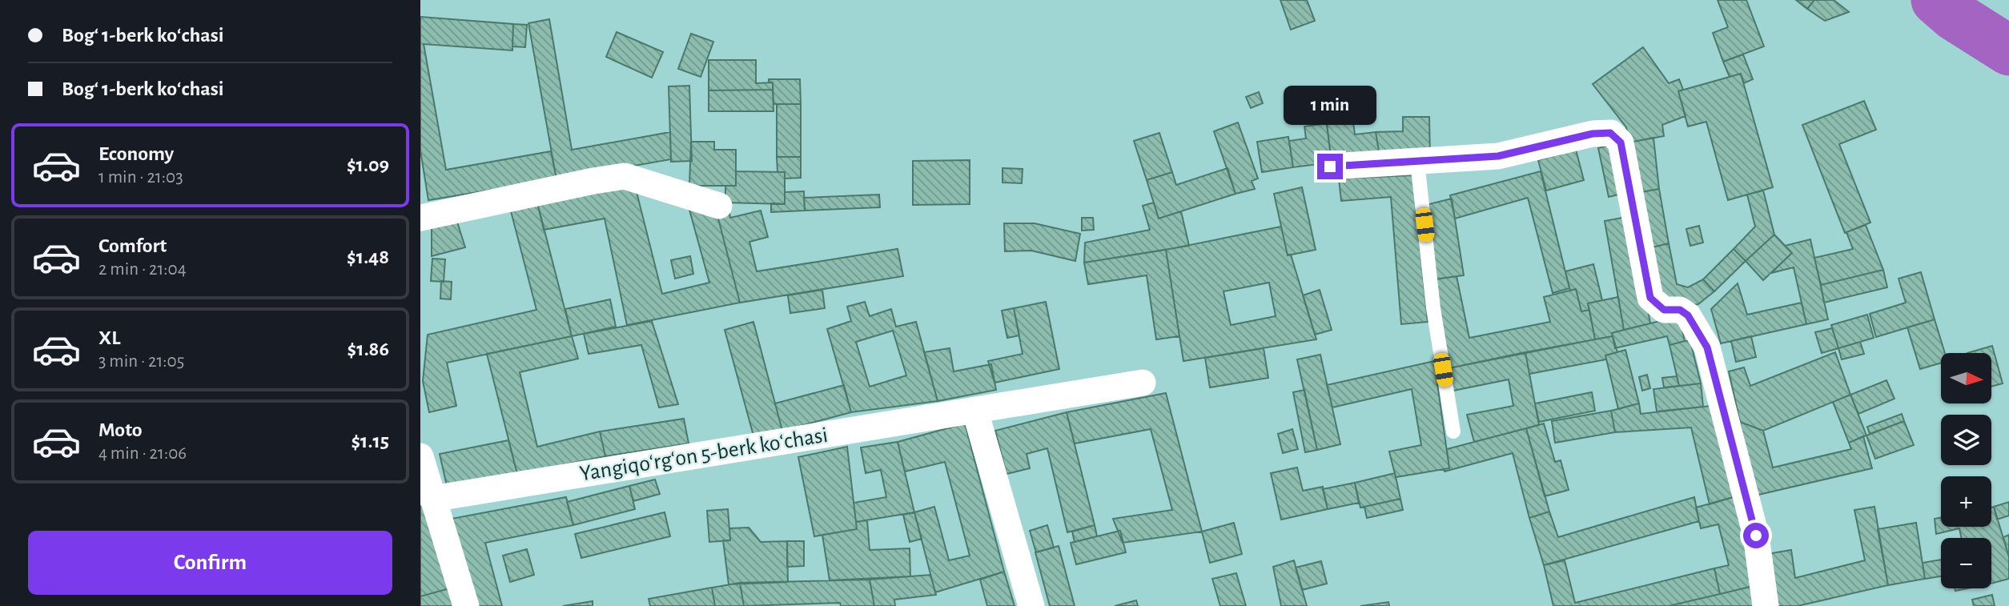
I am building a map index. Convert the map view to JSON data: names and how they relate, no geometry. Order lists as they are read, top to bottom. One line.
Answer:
{"streets":{"street":["Yangiqoʻrgʻon 5-berk koʻchasi"]},"north":"right","page":{"banner":["Bogʻ 1-berk koʻchasi","Bogʻ 1-berk koʻchasi"],"bubble":"1 min","list":[{"name":"Economy","note":"1 min · 21:03","value":"$1.09"},{"name":"Comfort","note":"2 min · 21:04","value":"$1.48"},{"name":"XL","note":"3 min · 21:05","value":"$1.86"},{"name":"Moto","note":"4 min · 21:06","value":"$1.15"}],"map_buttons":["+","−"],"buttons":"Confirm"}}
